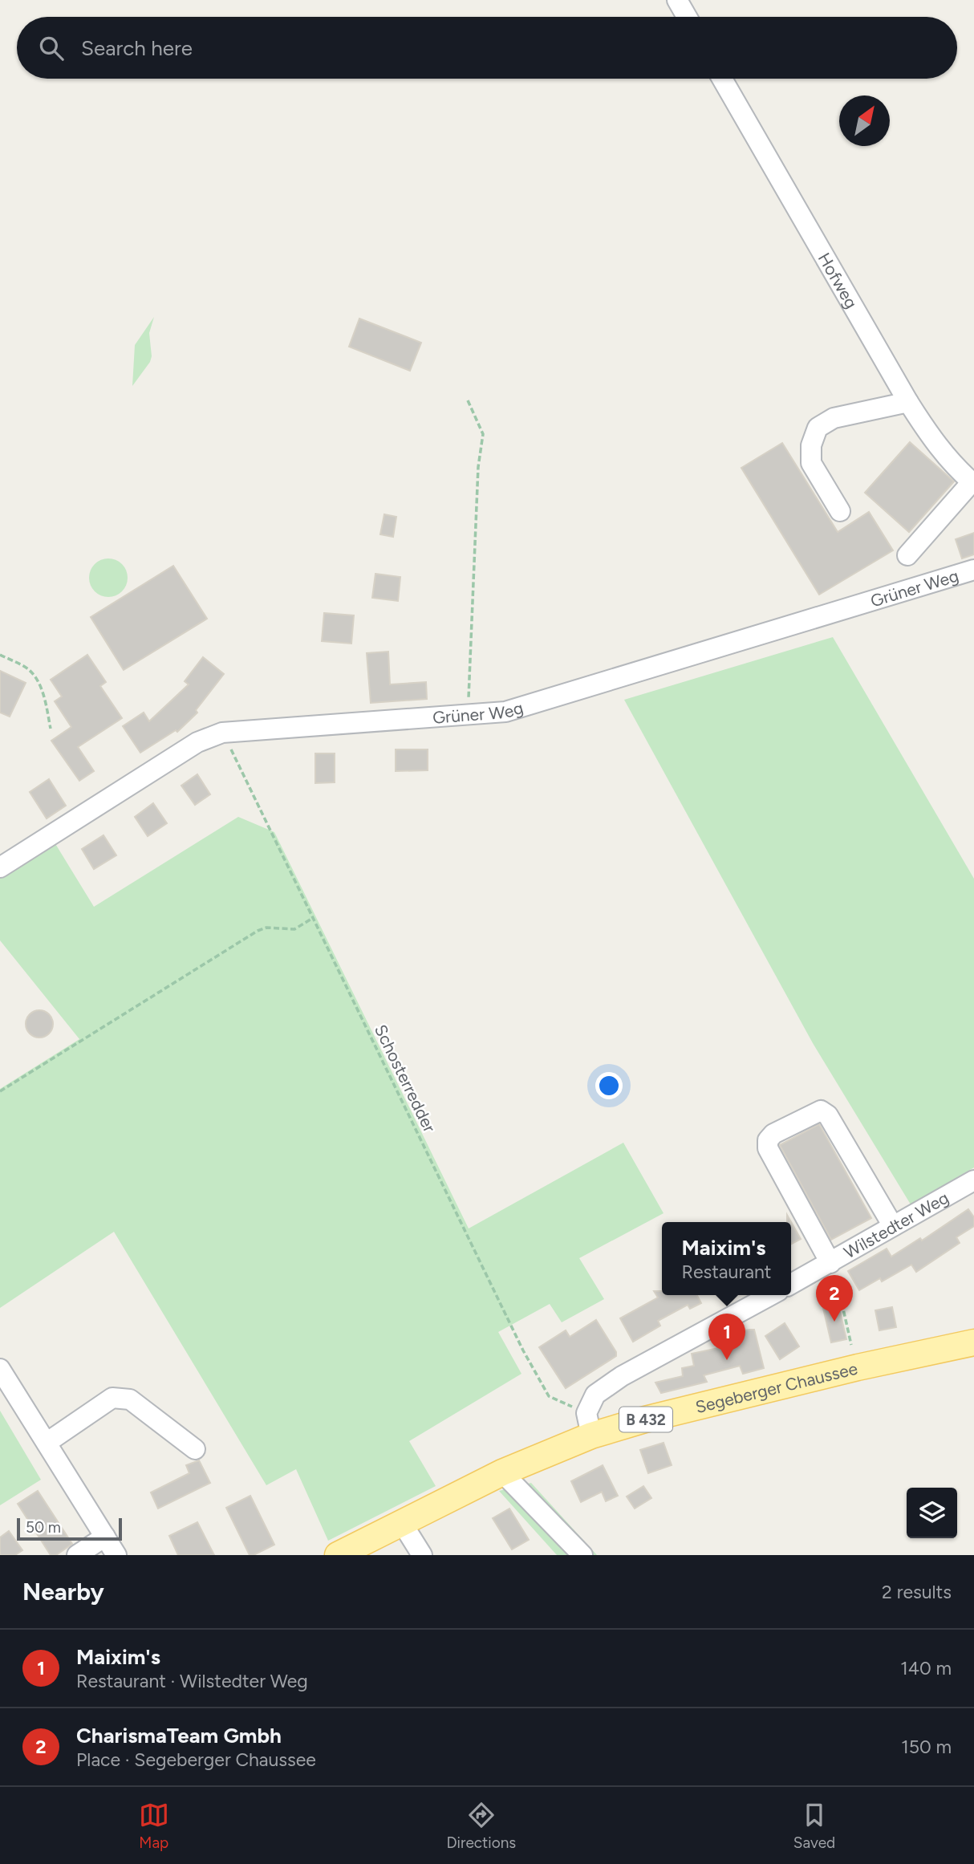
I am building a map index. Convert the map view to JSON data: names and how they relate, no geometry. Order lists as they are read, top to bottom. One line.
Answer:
{"streets":{"main road":["Segeberger Chaussee","B 432"],"street":["Hofweg","Grüner Weg","Wilstedter Weg"],"path":["Schosterredder"]},"crossings":[["Grüner Weg","Schosterredder"],["Schosterredder","Segeberger Chaussee"]],"scale_bar":"50 m","north":"top right","page":{"search":"Search here","popup":["Maixim's","Restaurant"],"pins":["2","1"],"scale":"50 m","heading":["Nearby","2 results"],"list":[{"mark":"1","name":"Maixim's","note":"Restaurant · Wilstedter Weg","value":"140 m"},{"mark":"2","name":"CharismaTeam Gmbh","note":"Place · Segeberger Chaussee","value":"150 m"}],"nav":["Map","Directions","Saved"]}}
